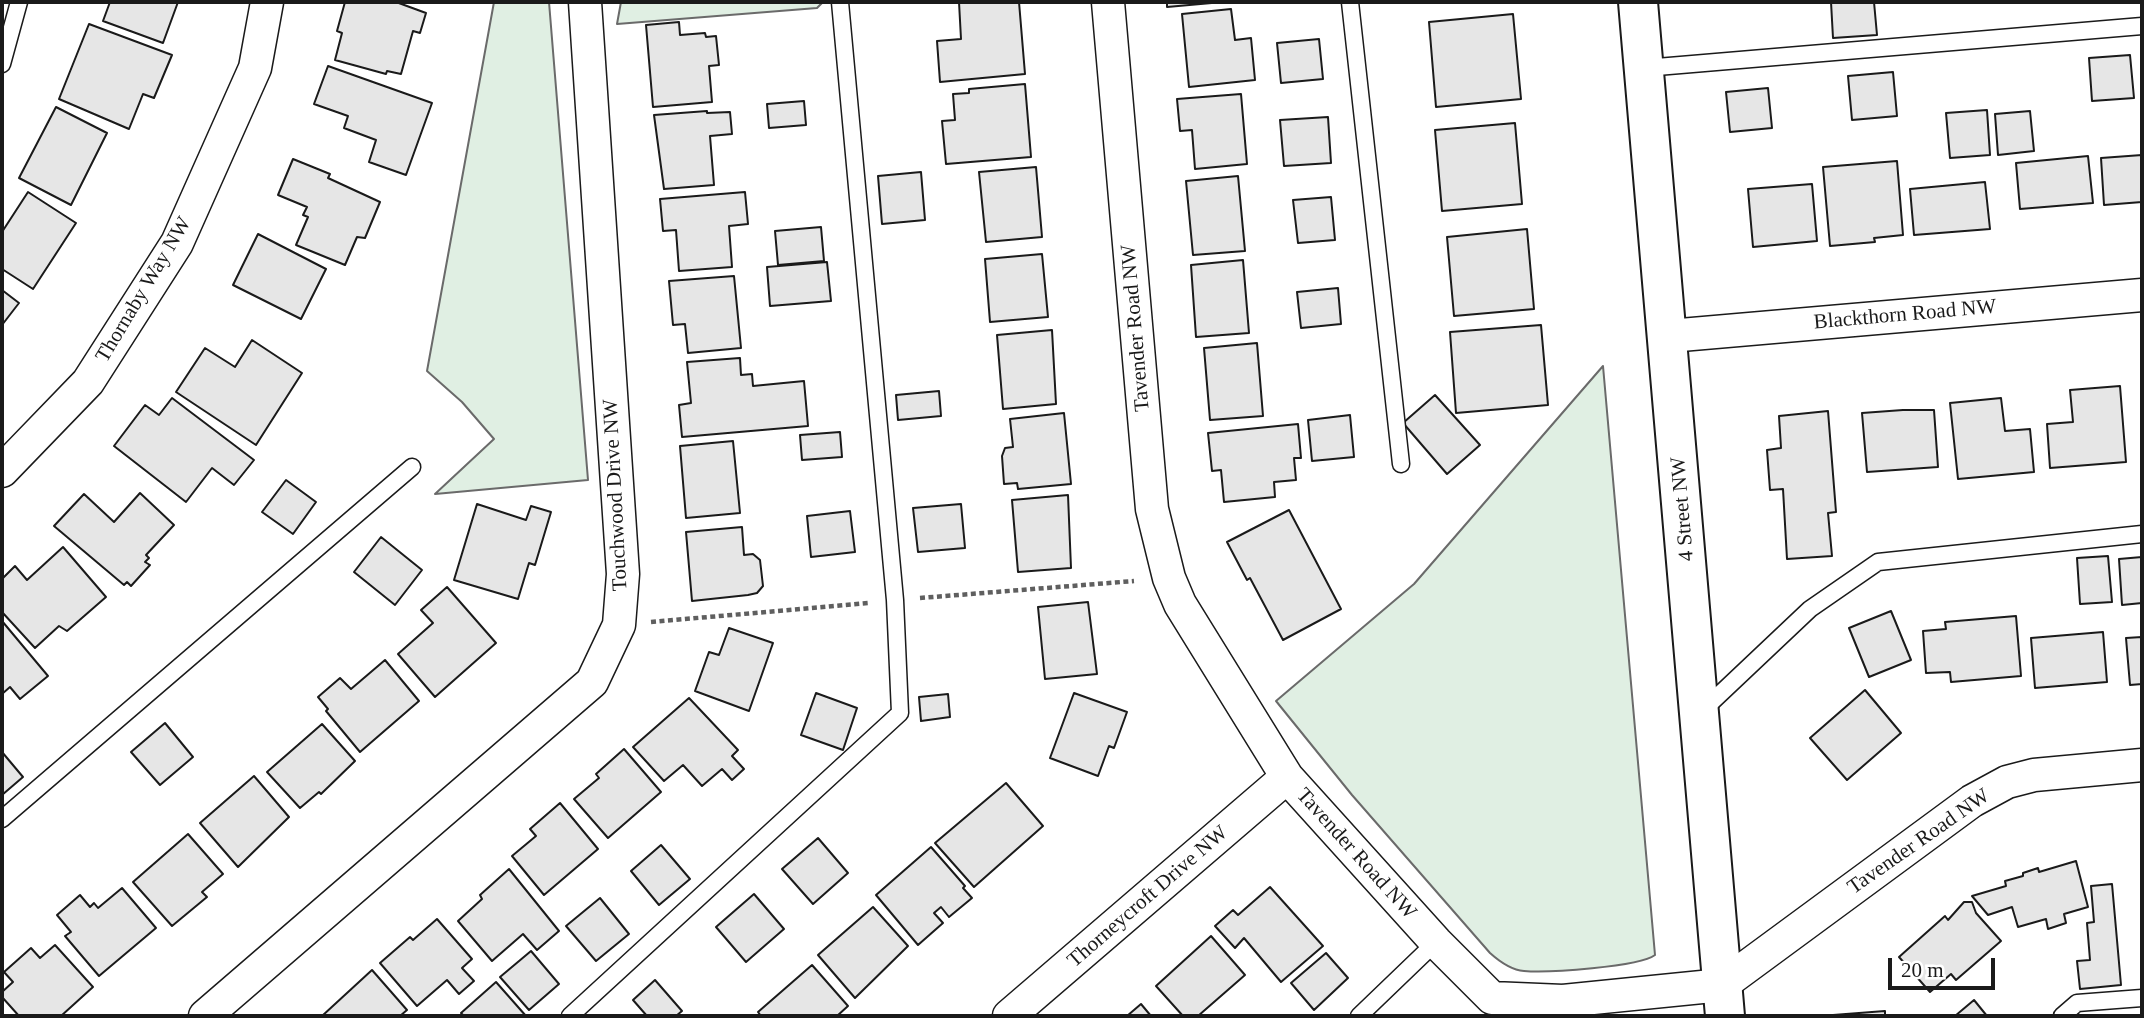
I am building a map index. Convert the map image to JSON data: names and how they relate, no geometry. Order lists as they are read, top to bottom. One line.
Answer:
{"streets":{"main road":["4 Street NW"],"street":["Thornaby Way NW","Blackthorn Road NW","Tavender Road NW","Touchwood Drive NW","Thorneycroft Drive NW"]},"crossings":[["Blackthorn Road NW","4 Street NW"],["Tavender Road NW","4 Street NW"],["Tavender Road NW","Thorneycroft Drive NW"]],"scale_bar":"20 m"}
